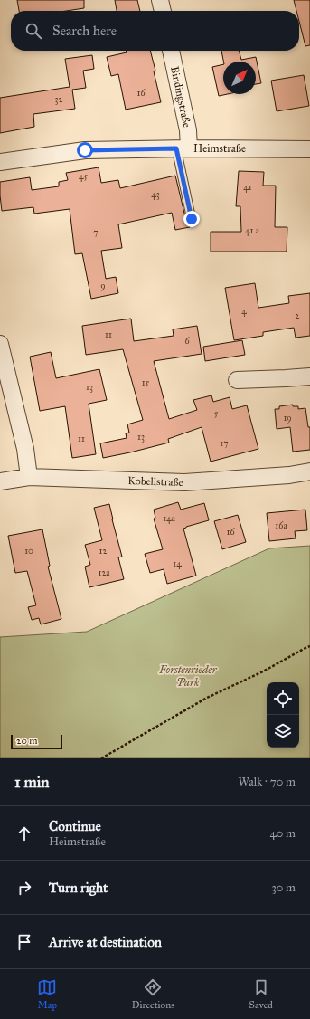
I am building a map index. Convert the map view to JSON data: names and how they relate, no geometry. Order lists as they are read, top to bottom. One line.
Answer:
{"streets":{"street":["Bindingstraße","Heimstraße","Kobellstraße"]},"crossings":[["Bindingstraße","Heimstraße"]],"parks":["Forstenrieder Park"],"house_numbers":["16","32","45","41","43","41 a","7","9","4","2","11","6","15","13","5","19","13","11","17","14a","16a","16","10","12","14","12a"],"scale_bar":"20 m","north":"top right","page":{"search":"Search here","scale":"20 m","heading":["1 min","Walk · 70 m"],"list":[["Continue","Heimstraße","40 m"],["Turn right","30 m"],"Arrive at destination"],"nav":["Map","Directions","Saved"]}}
